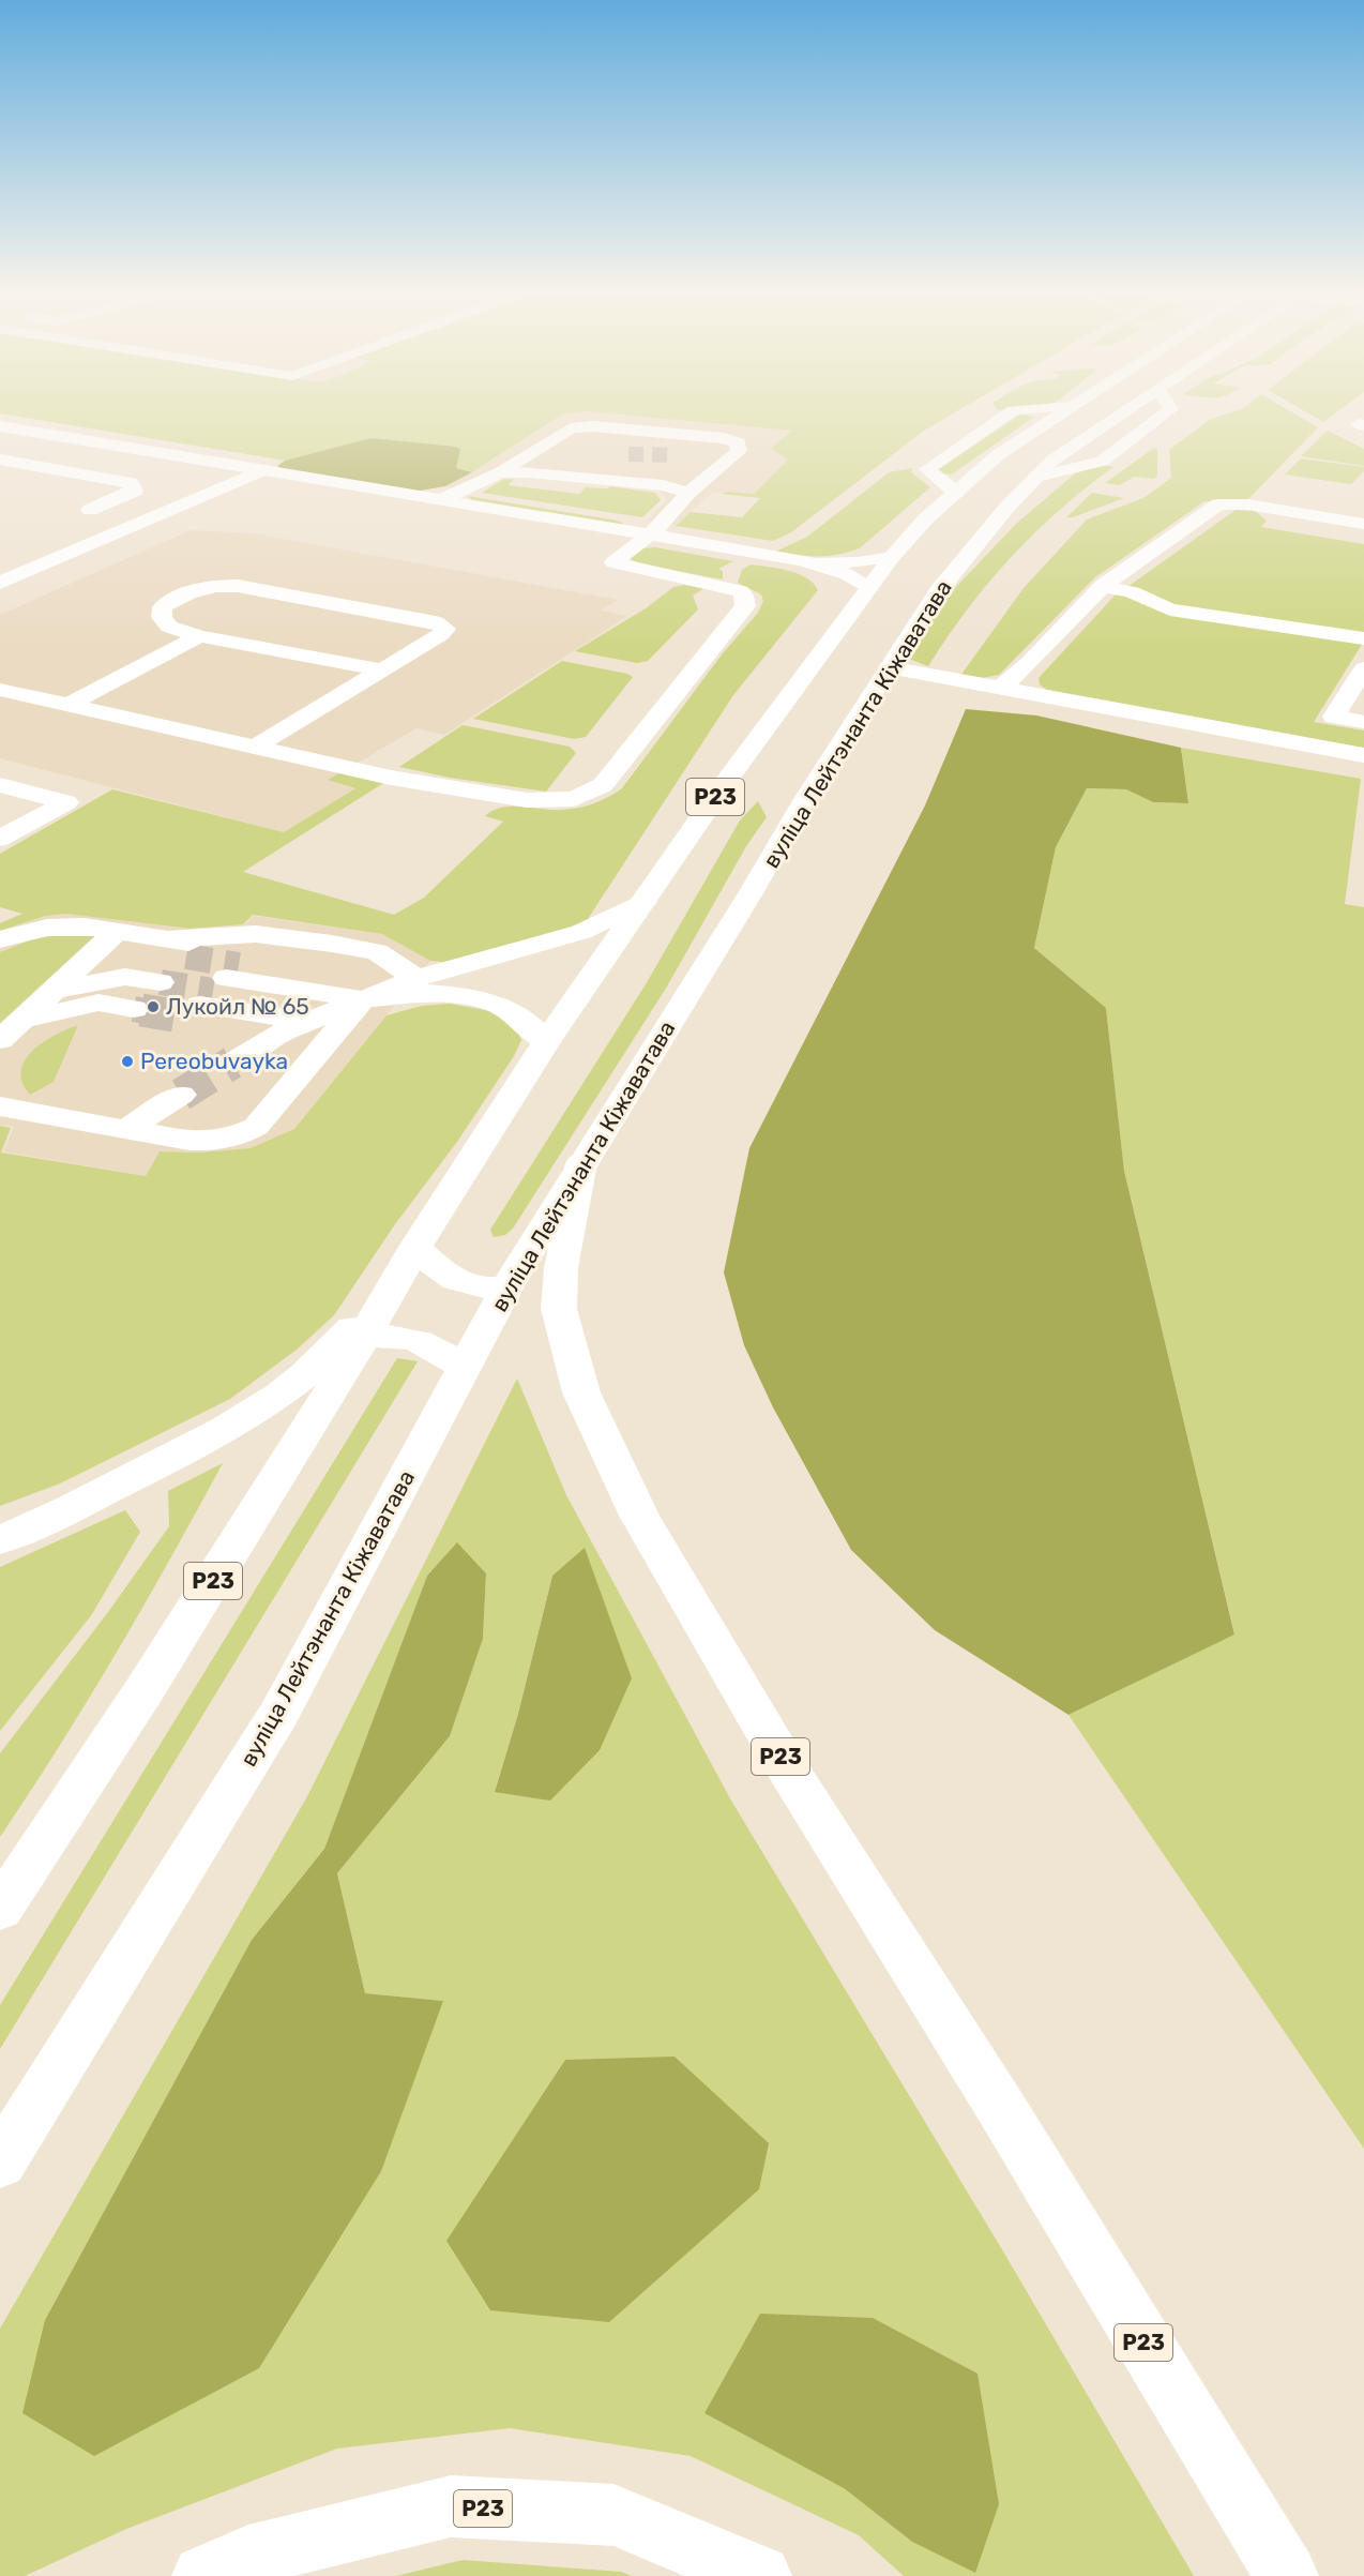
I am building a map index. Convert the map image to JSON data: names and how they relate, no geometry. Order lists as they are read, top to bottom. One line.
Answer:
{"streets":{"main road":["вуліца Лейтэнанта Кіжаватава","Р23"]},"crossings":[["вуліца Лейтэнанта Кіжаватава","Р23"]],"places":["Лукойл № 65","Pereobuvayka"]}
